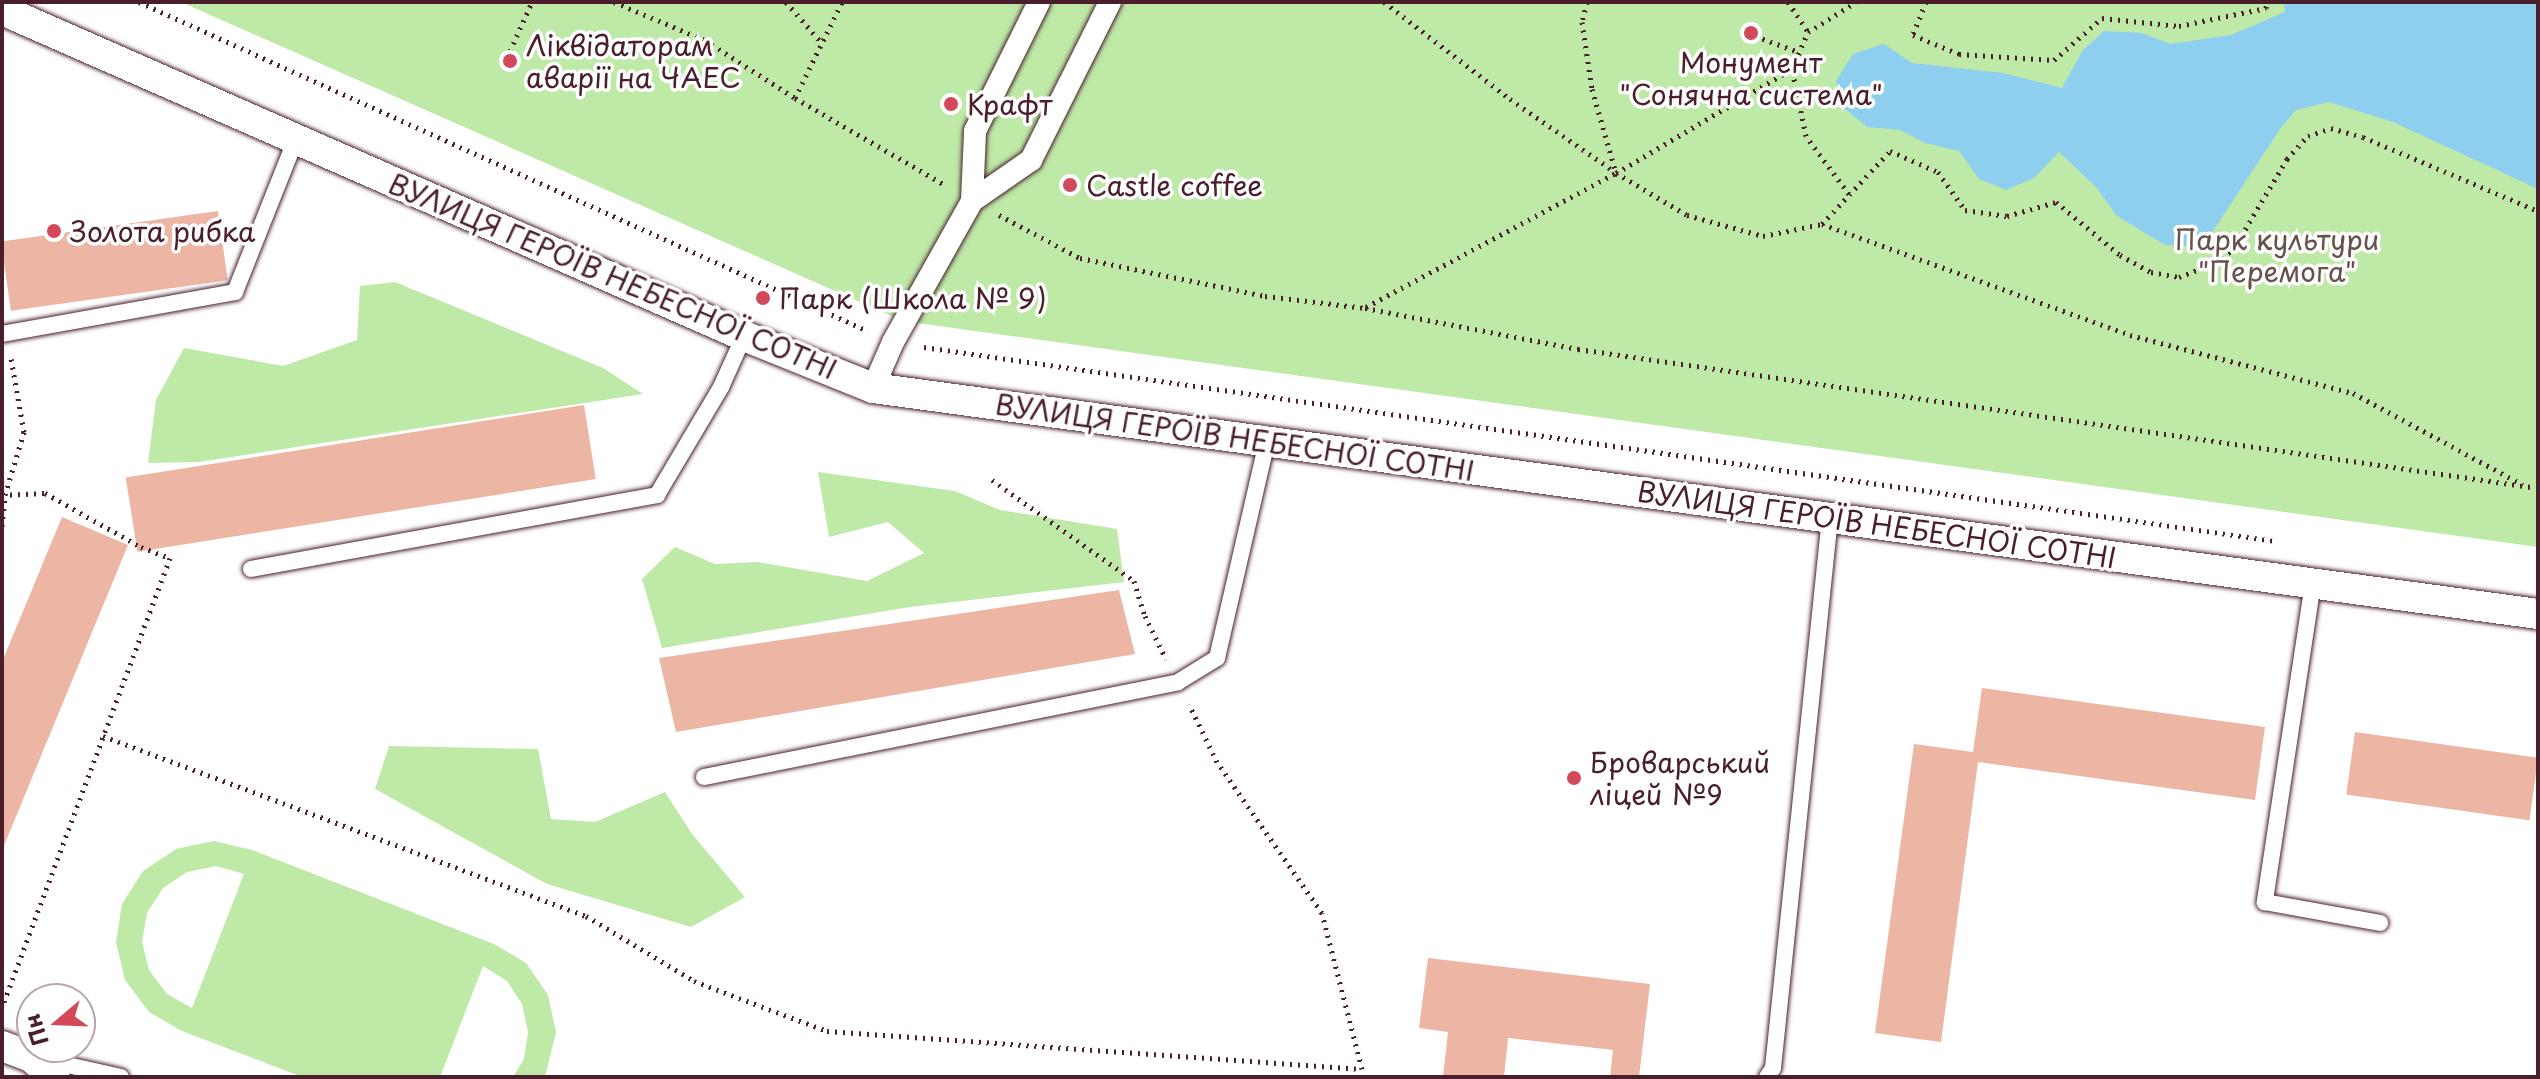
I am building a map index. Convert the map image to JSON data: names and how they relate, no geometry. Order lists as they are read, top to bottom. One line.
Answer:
{"streets":{"street":["ВУЛИЦЯ ГЕРОЇВ НЕБЕСНОЇ СОТНІ"]},"parks":["Парк культури \"Перемога\""],"places":["Монумент \"Сонячна система\"","Ліквідаторам аварії на ЧАЕС","Крафт","Castle coffee","Золота рибка","Парк (Школа № 9)","Броварський ліцей №9"],"north":"left"}
